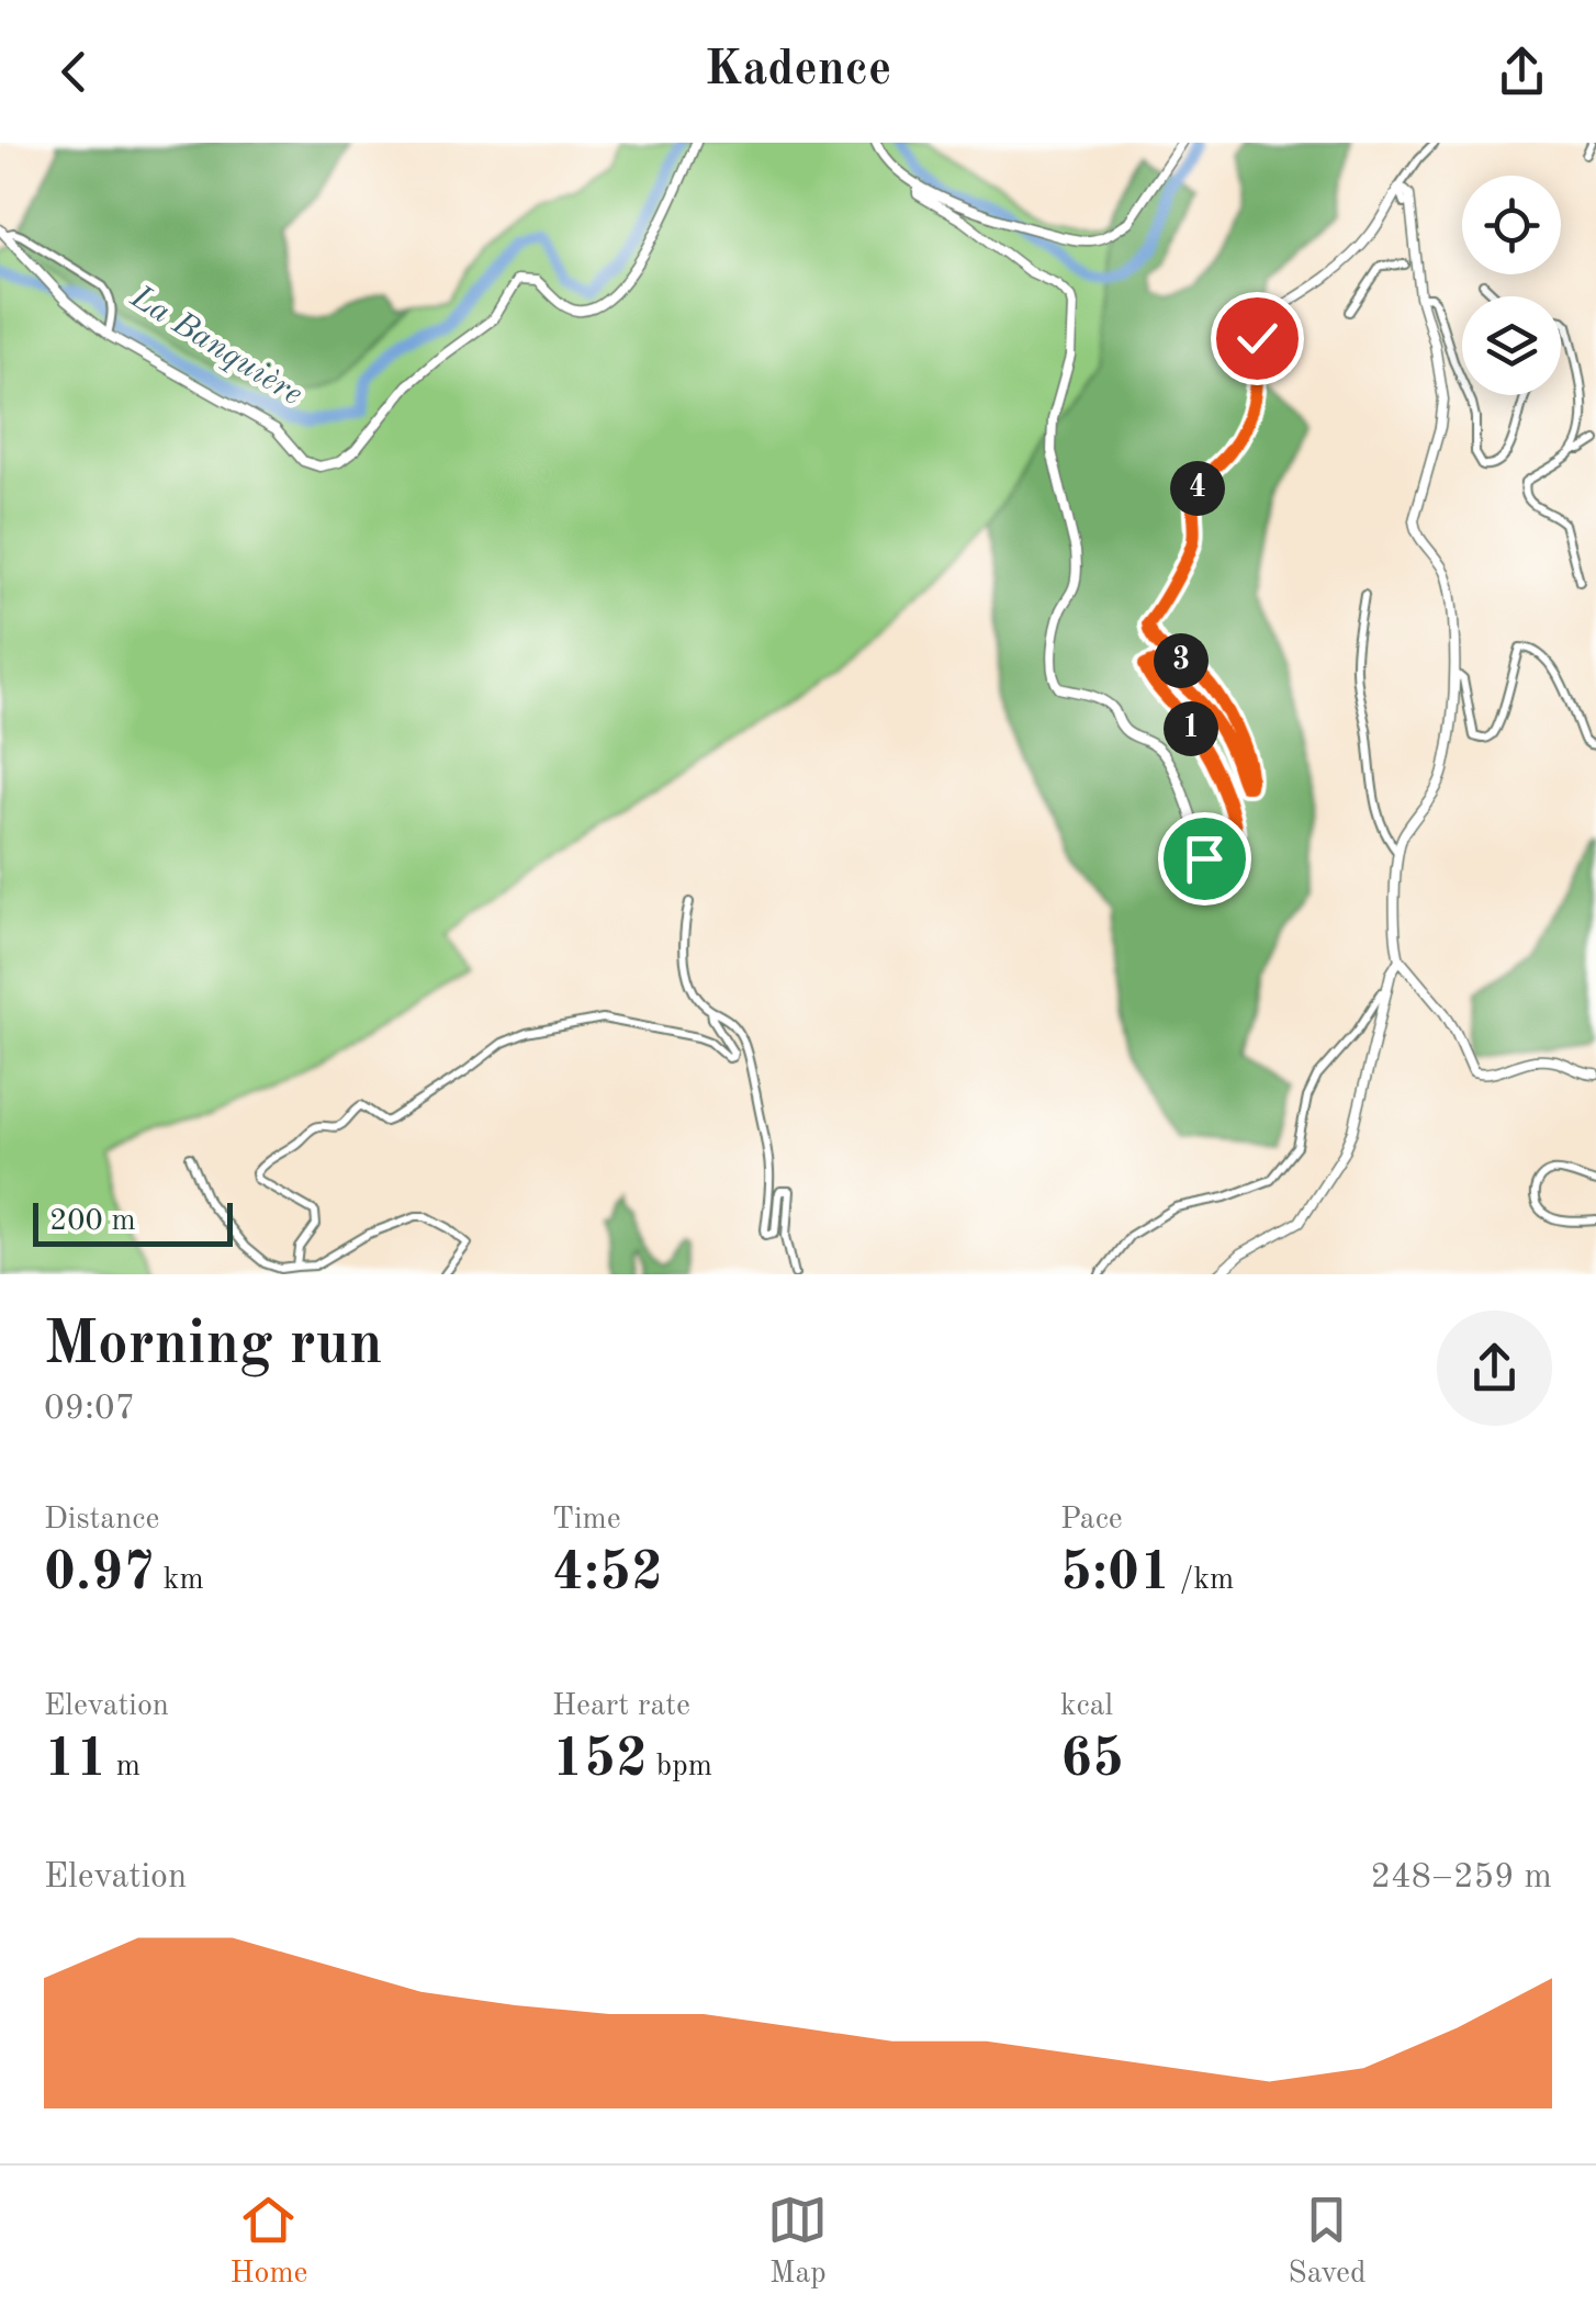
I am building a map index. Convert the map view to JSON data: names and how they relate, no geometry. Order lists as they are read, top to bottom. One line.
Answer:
{"water":["La Banquière"],"scale_bar":"200 m","page":{"header":"Kadence","pins":["4","3","1"],"scale":"200 m","heading":["Morning run","09:07"],"stats":[["Distance","0.97 km"],["Time","4:52"],["Pace","5:01 /km"],["Elevation","11 m"],["Heart rate","152 bpm"],["kcal","65"]],"chart":["Elevation","248–259 m"],"tabs":["Home","Map","Saved"]}}
